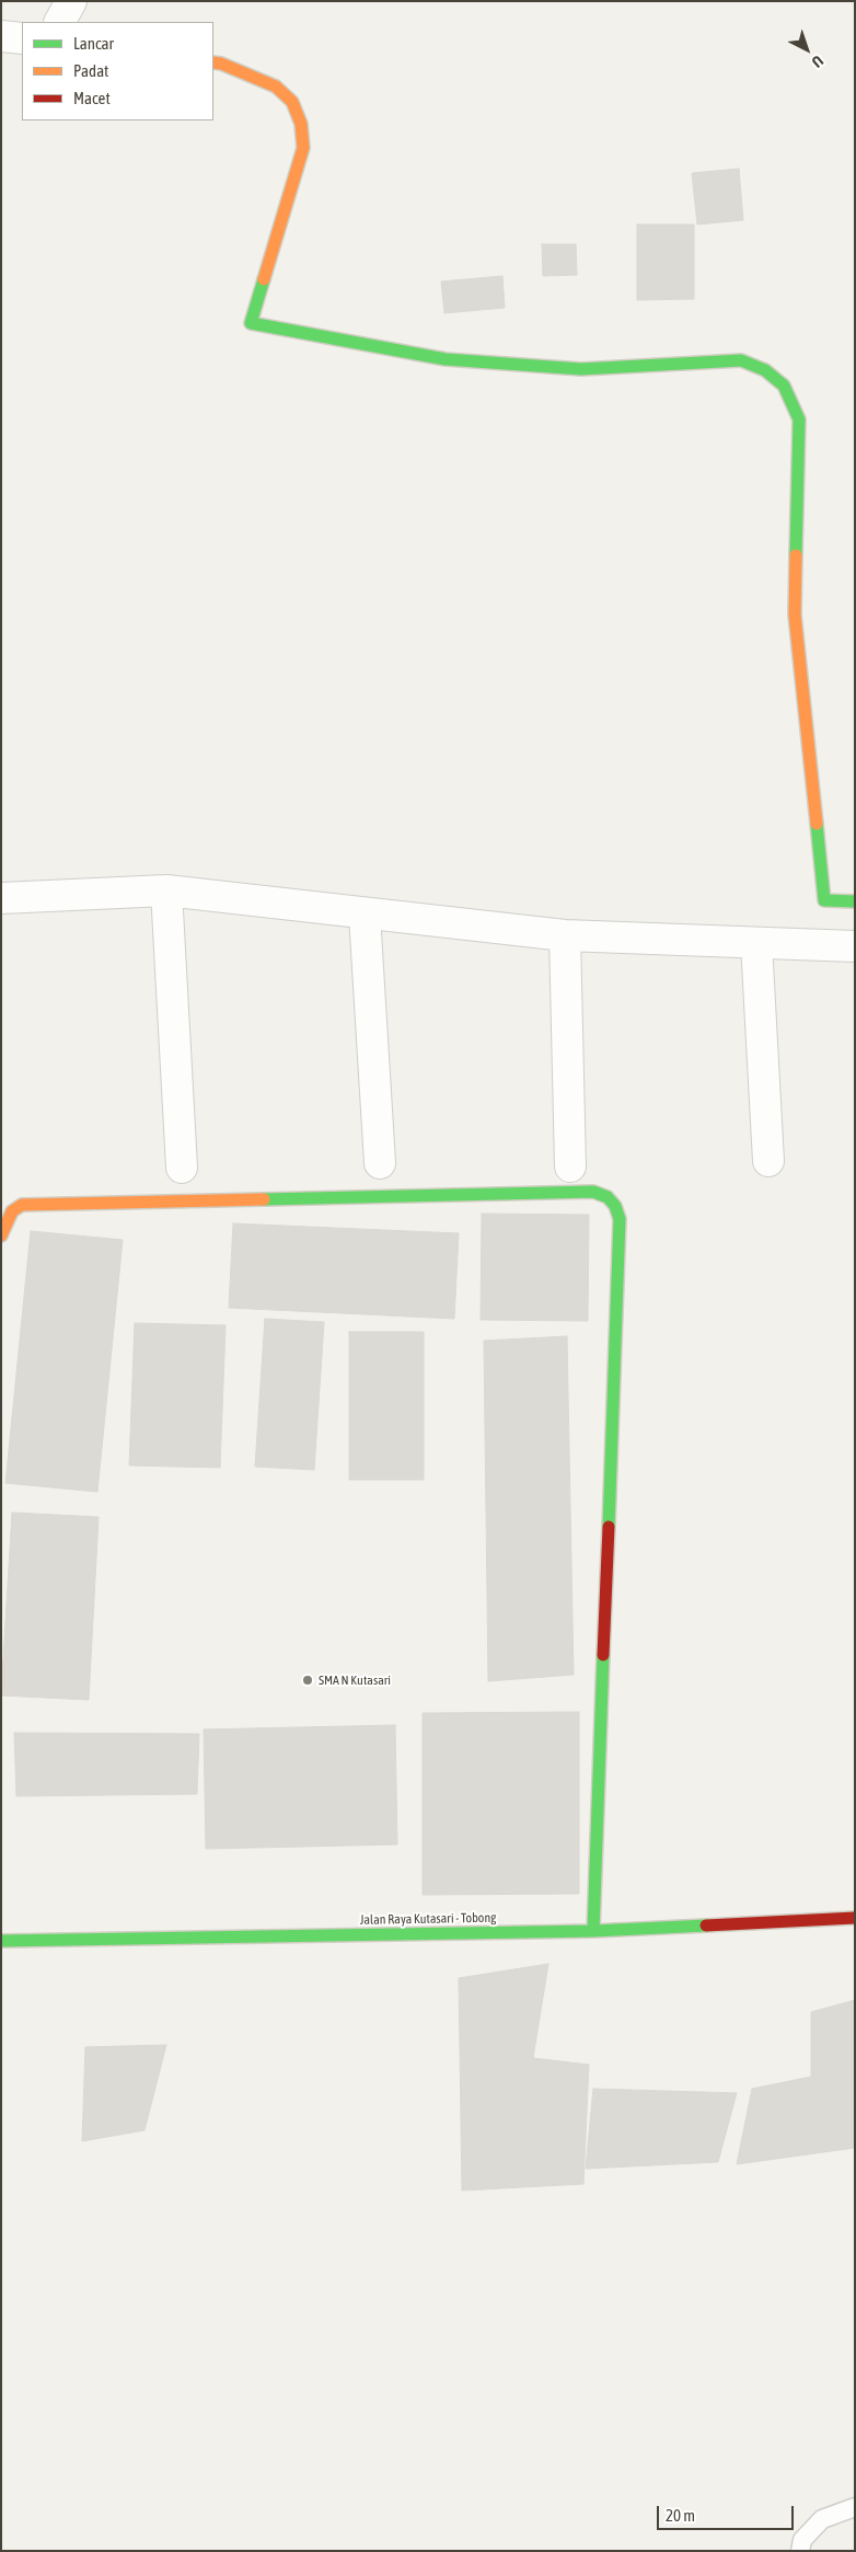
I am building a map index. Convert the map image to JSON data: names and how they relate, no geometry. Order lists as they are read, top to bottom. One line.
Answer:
{"streets":{"street":["Jalan Raya Kutasari - Tobong"]},"places":["SMA N Kutasari"],"legend":["Lancar","Padat","Macet"],"scale_bar":"20 m","north":"bottom right"}
